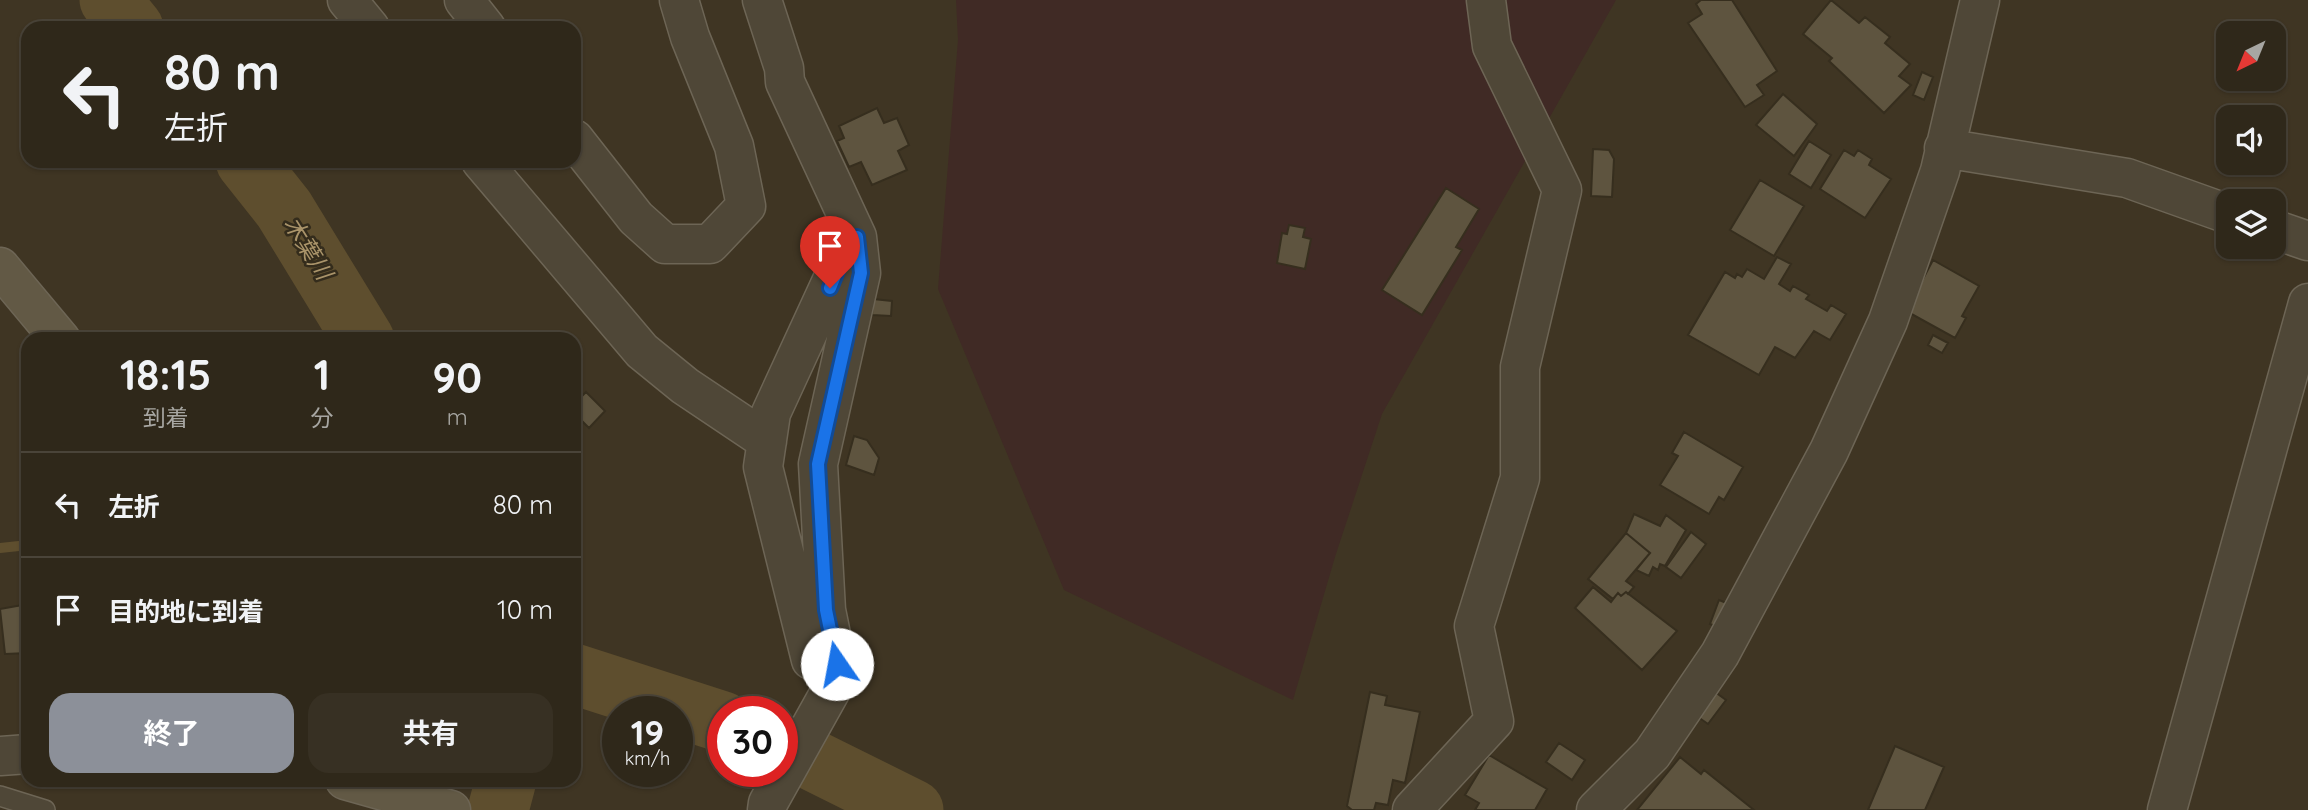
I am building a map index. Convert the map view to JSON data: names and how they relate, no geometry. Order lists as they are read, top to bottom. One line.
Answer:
{"water":["木葉川"],"north":"bottom left","page":{"turn":["80 m","左折"],"eta":["18:15","到着","1","分","90","m"],"list":[{"name":"左折","value":"80 m"},{"name":"目的地に到着","value":"10 m"}],"buttons":["終了","共有"],"speed":"19 km/h","limit":"30"}}
